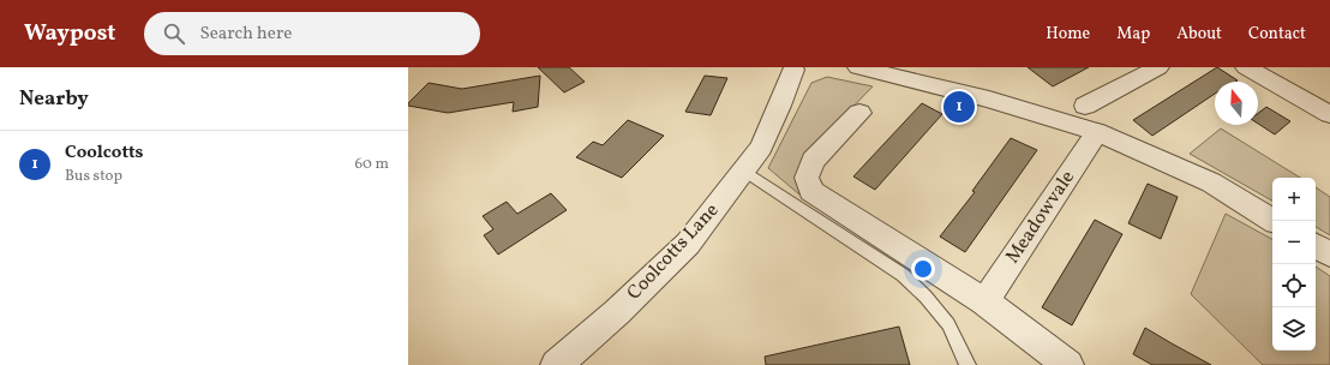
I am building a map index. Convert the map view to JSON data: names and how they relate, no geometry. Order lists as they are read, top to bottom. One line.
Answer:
{"streets":{"street":["Meadowvale","Coolcotts Lane"]},"north":"top","page":{"header":"Waypost","search":"Search here","nav":["Home","Map","About","Contact"],"heading":"Nearby","pins":"1","list":[{"mark":"1","name":"Coolcotts","note":"Bus stop","value":"60 m"}],"map_buttons":["+","−"]}}
